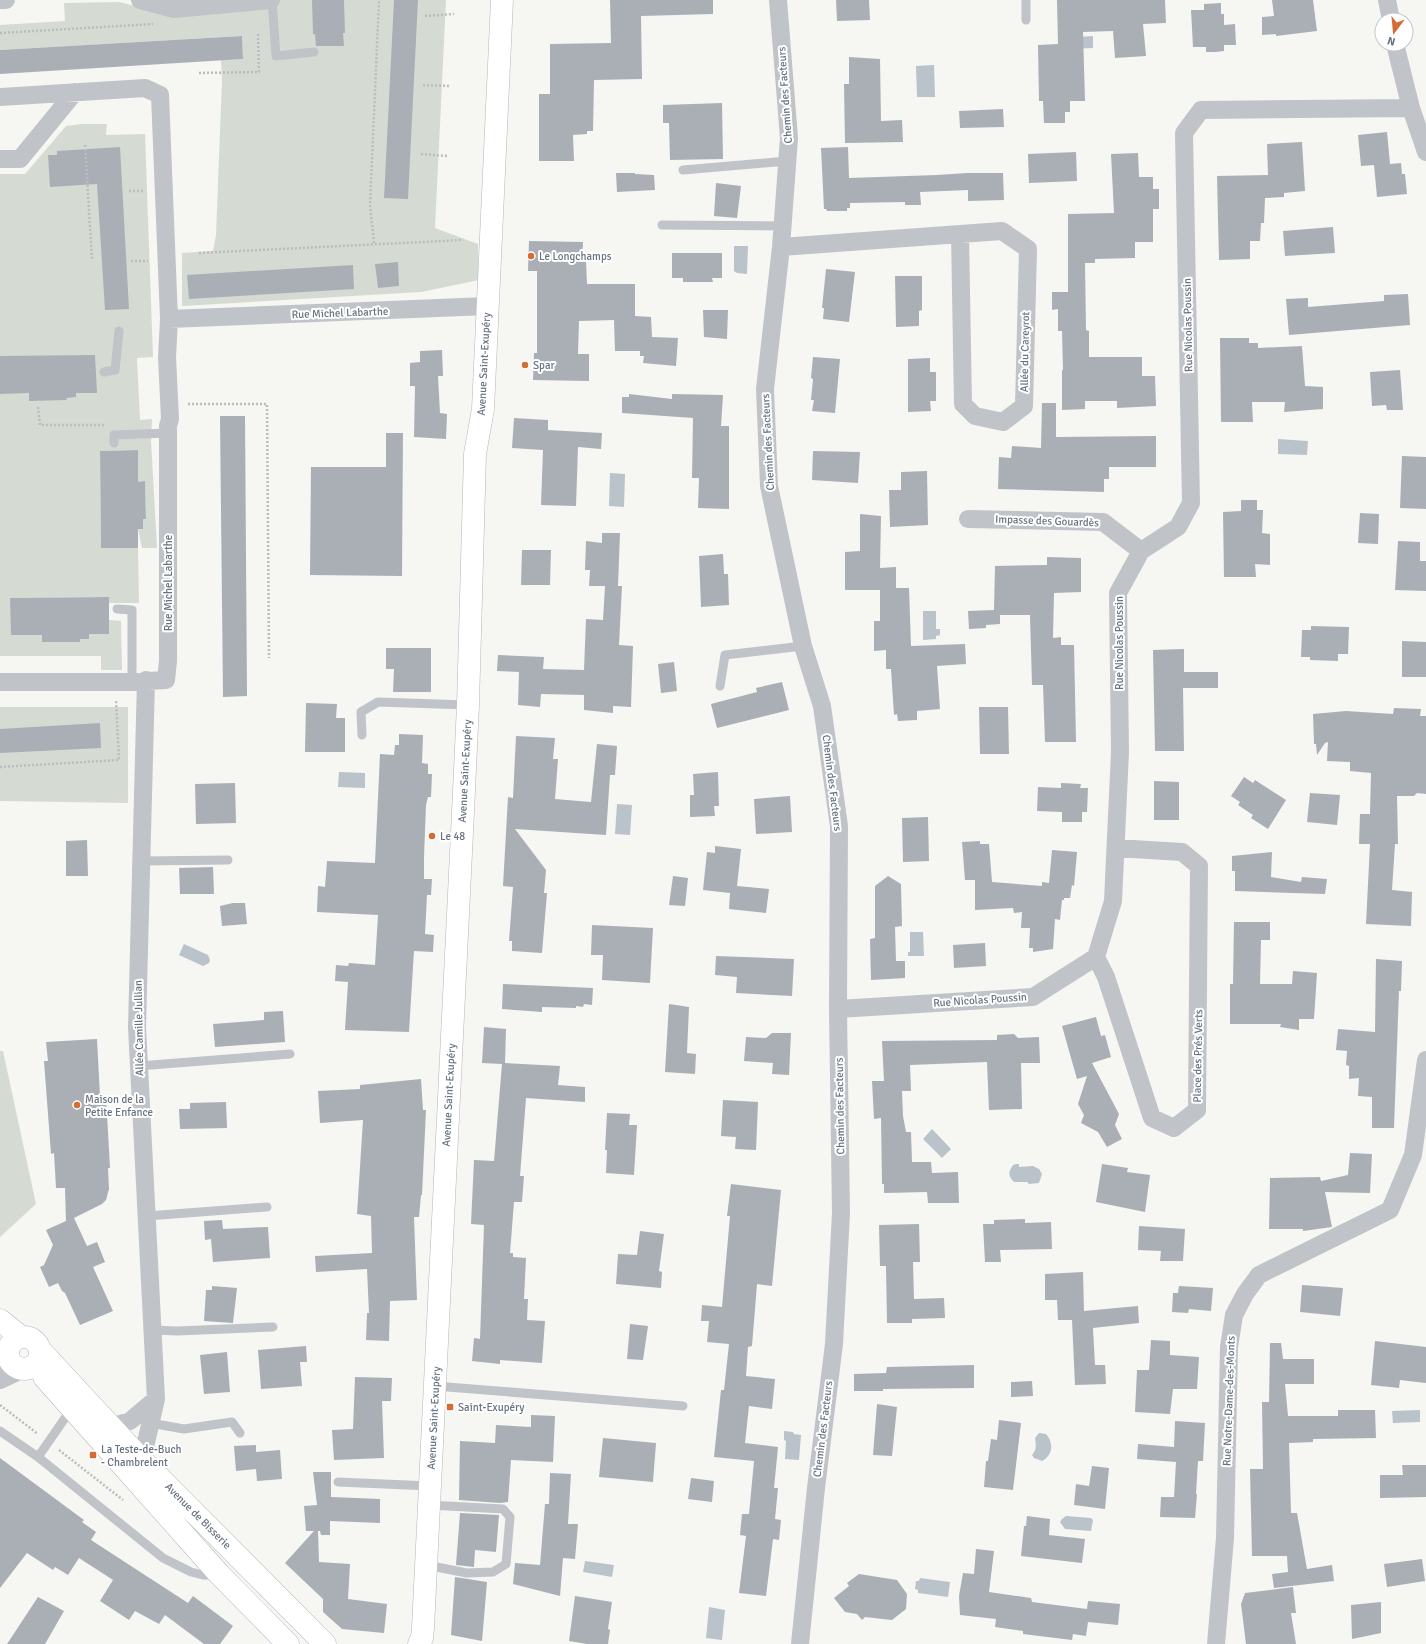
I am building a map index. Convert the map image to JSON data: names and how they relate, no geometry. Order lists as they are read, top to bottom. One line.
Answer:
{"streets":{"main road":["Avenue Saint-Exupéry","Avenue de Bisserie"],"street":["Chemin des Facteurs","Rue Michel Labarthe","Rue Nicolas Poussin","Allée du Careyrot","Impasse des Gouardès","Allée Camille Jullian","Place des Prés Verts","Rue Notre-Dame-des-Monts"]},"crossings":[["Chemin des Facteurs","Rue Nicolas Poussin"],["Chemin des Facteurs","Allée du Careyrot"],["Rue Michel Labarthe","Avenue Saint-Exupéry"],["Rue Michel Labarthe","Allée Camille Jullian"],["Rue Nicolas Poussin","Impasse des Gouardès"],["Rue Nicolas Poussin","Place des Prés Verts"],["Allée Camille Jullian","Avenue de Bisserie"]],"places":{"other":["Le Longchamps","Spar","Le 48","Maison de la Petite Enfance"],"transit":["Saint-Exupéry","La Teste-de-Buch - Chambrelent"]},"north":"bottom"}
